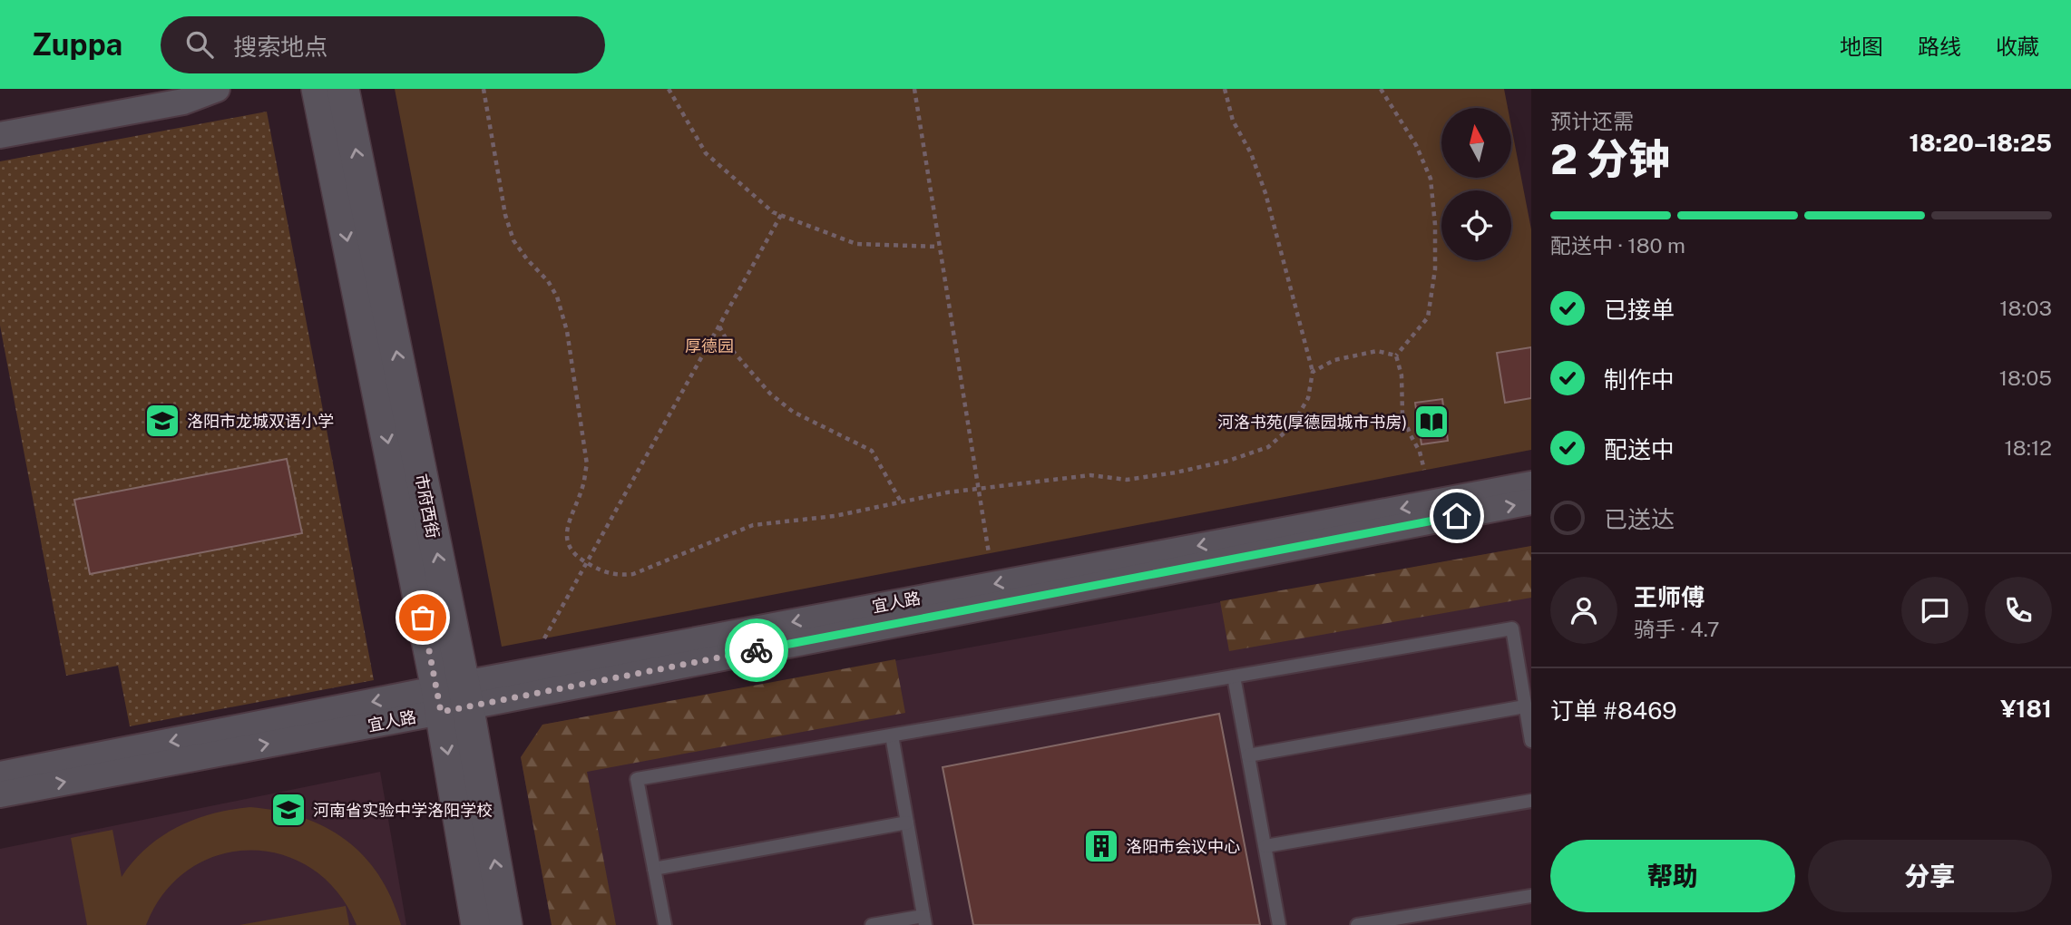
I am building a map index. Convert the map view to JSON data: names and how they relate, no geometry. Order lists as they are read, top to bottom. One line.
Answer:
{"streets":{"street":["市府西街","宜人路"]},"crossings":[["市府西街","宜人路"]],"parks":["厚德园"],"places":{"school or university":["洛阳市龙城双语小学","河南省实验中学洛阳学校"],"library":["河洛书苑(厚德园城市书房)"],"building":["洛阳市会议中心"]},"north":"top","page":{"header":"Zuppa","search":"搜索地点","nav":["地图","路线","收藏"],"heading":["2 分钟","预计还需","18:20–18:25"],"panel":["王师傅","骑手 · 4.7","订单 #8469","¥181"],"bar":"配送中 · 180 m","list":[["已接单","18:03"],["制作中","18:05"],["配送中","18:12"],"已送达"],"buttons":["帮助","分享"]}}
